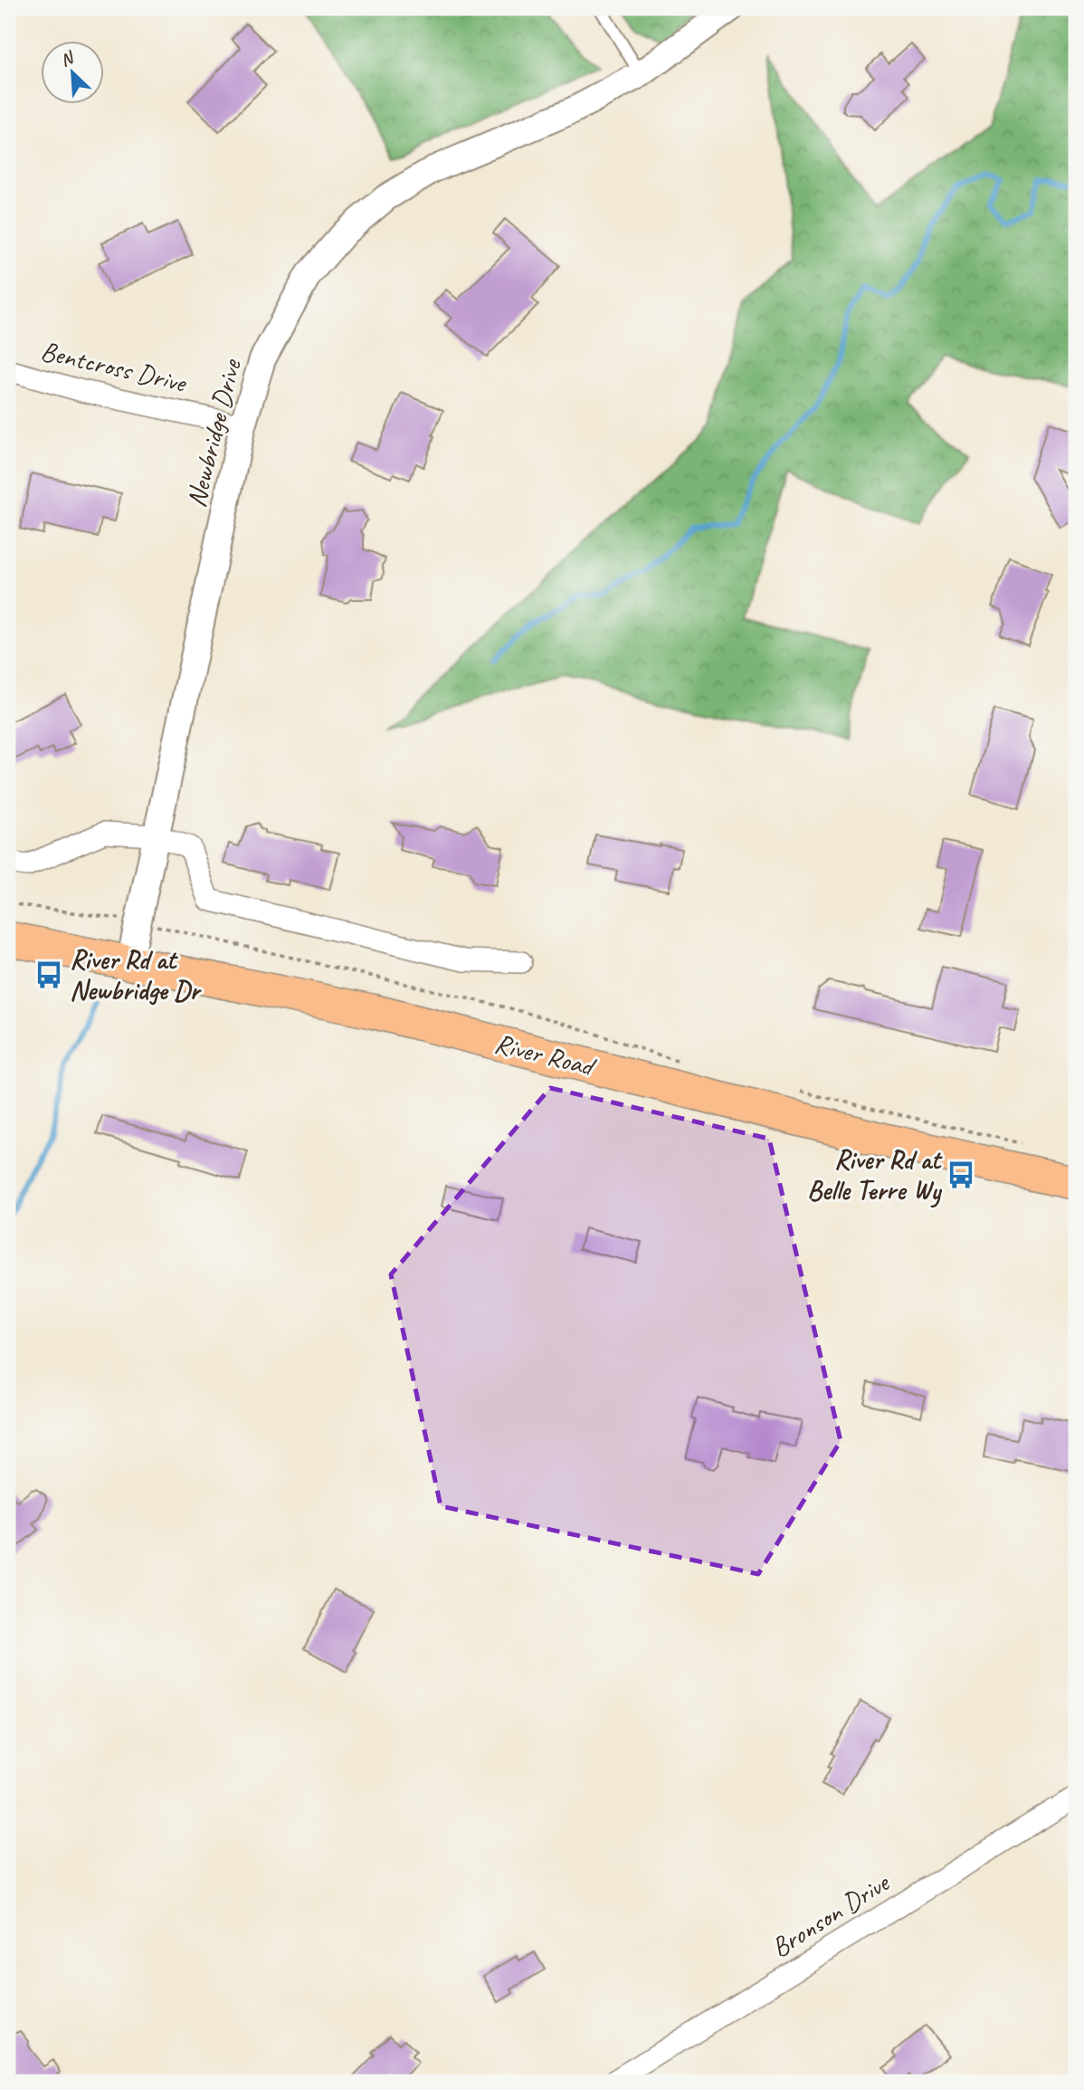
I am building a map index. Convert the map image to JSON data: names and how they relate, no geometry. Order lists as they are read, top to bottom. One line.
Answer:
{"streets":{"main road":["River Road"],"street":["Bentcross Drive","Newbridge Drive","Bronson Drive"]},"crossings":[["Bentcross Drive","Newbridge Drive"],["Newbridge Drive","River Road"]],"places":{"bus stop":["River Rd at Newbridge Dr","River Rd at Belle Terre Wy"]},"north":"top left"}
